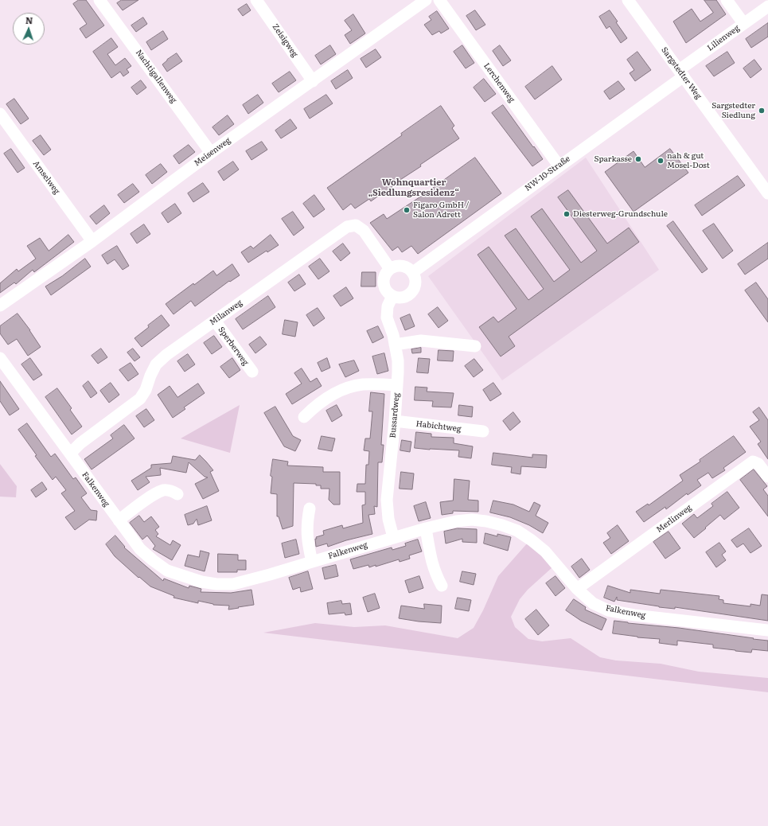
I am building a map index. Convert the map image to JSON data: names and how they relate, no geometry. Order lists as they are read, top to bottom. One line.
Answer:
{"streets":{"street":["Lilienweg","Zeisigweg","Sargstedter Weg","Nachtigallenweg","Lerchenweg","Meisenweg","NW-10-Straße","Amselweg","Milanweg","Sperberweg","Bussardweg","Habichtweg","Falkenweg","Merlinweg"]},"crossings":[["Lilienweg","Sargstedter Weg"],["Lilienweg","NW-10-Straße"],["Zeisigweg","Meisenweg"],["Sargstedter Weg","NW-10-Straße"],["Nachtigallenweg","Meisenweg"],["Lerchenweg","NW-10-Straße"],["Meisenweg","Amselweg"],["NW-10-Straße","Milanweg"],["NW-10-Straße","Bussardweg"],["Milanweg","Sperberweg"],["Milanweg","Bussardweg"],["Milanweg","Falkenweg"],["Bussardweg","Habichtweg"],["Bussardweg","Falkenweg"],["Falkenweg","Merlinweg"]],"districts":["Wohnquartier „Siedlungsresidenz“"],"places":["Sargstedter Siedlung","Sparkasse","nah & gut Mosel-Dost","Figaro GmbH / Salon Adrett","Diesterweg-Grundschule"],"north":"top"}
